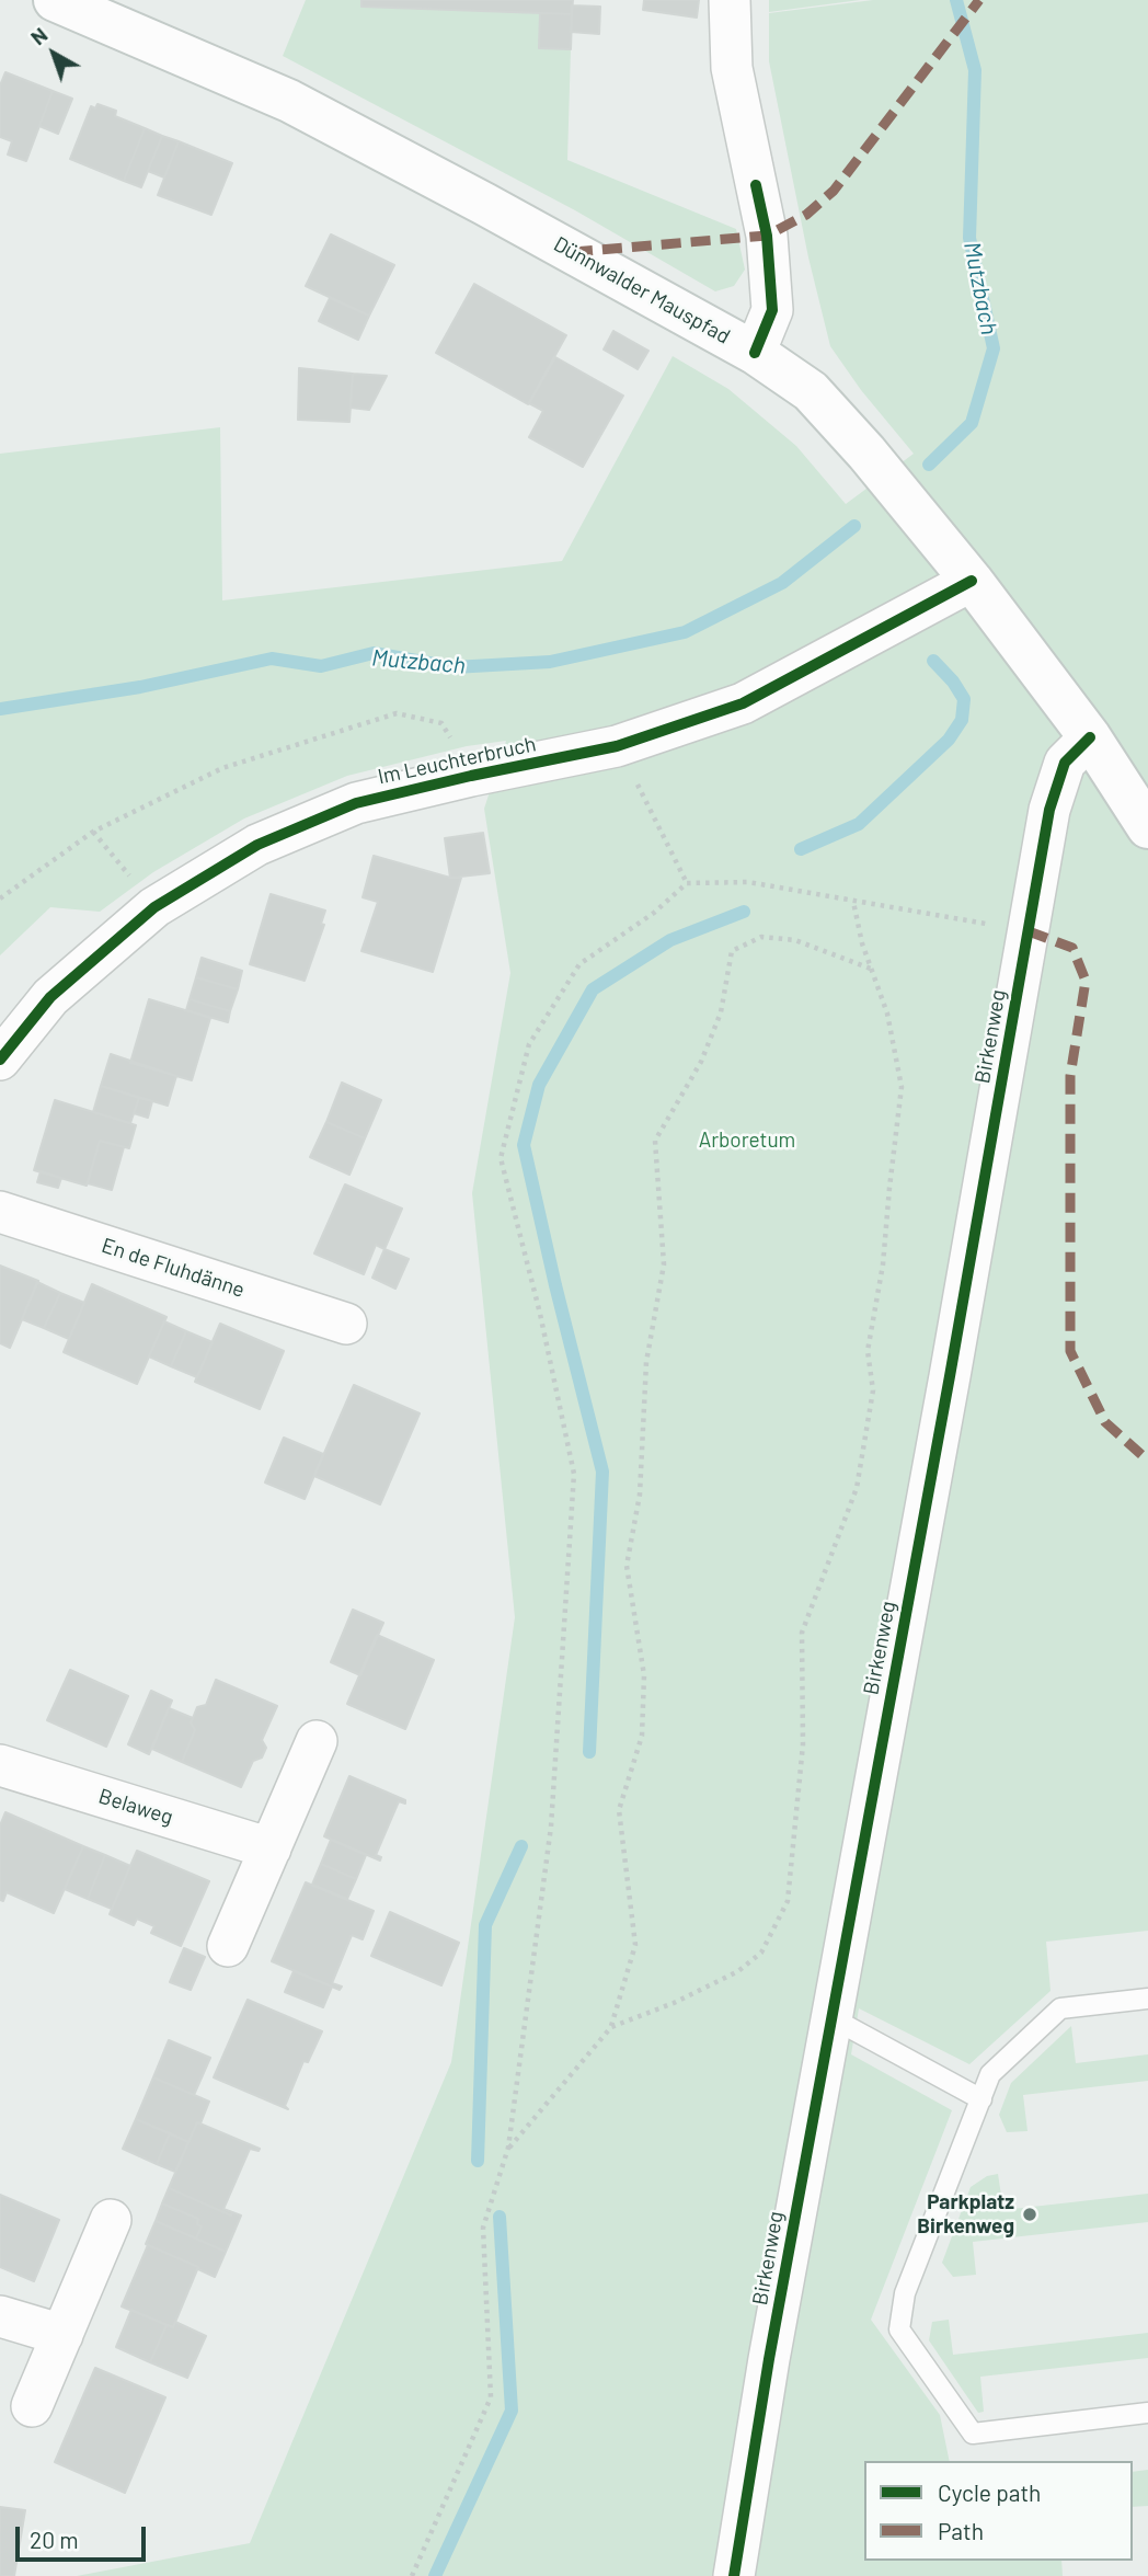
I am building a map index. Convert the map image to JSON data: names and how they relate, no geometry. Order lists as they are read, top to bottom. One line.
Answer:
{"streets":{"main road":["Dünnwalder Mauspfad"],"street":["Im Leuchterbruch","Birkenweg","En de Fluhdänne","Belaweg"]},"crossings":[["Dünnwalder Mauspfad","Im Leuchterbruch"],["Dünnwalder Mauspfad","Birkenweg"]],"water":["Mutzbach"],"parks":["Arboretum"],"places":["Parkplatz Birkenweg"],"legend":["Cycle path","Path"],"scale_bar":"20 m","north":"top left"}
